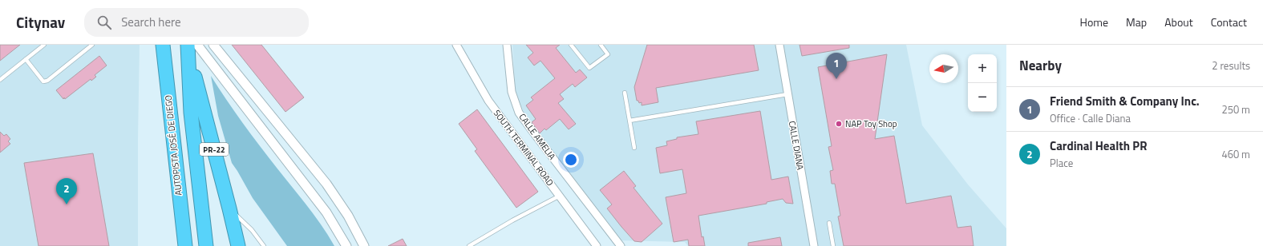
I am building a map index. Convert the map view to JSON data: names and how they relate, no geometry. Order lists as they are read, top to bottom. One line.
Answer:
{"streets":{"highway":["AUTOPISTA JOSÉ DE DIEGO","PR-22"],"street":["CALLE AMELIA","CALLE DIANA","SOUTH TERMINAL ROAD"]},"places":["NAP Toy Shop"],"north":"left","page":{"header":"Citynav","search":"Search here","nav":["Home","Map","About","Contact"],"heading":["Nearby","2 results"],"pins":["1","2"],"map_buttons":["+","−"],"list":[{"mark":"1","name":"Friend Smith & Company Inc.","note":"Office · Calle Diana","value":"250 m"},{"mark":"2","name":"Cardinal Health PR","note":"Place","value":"460 m"}]}}
